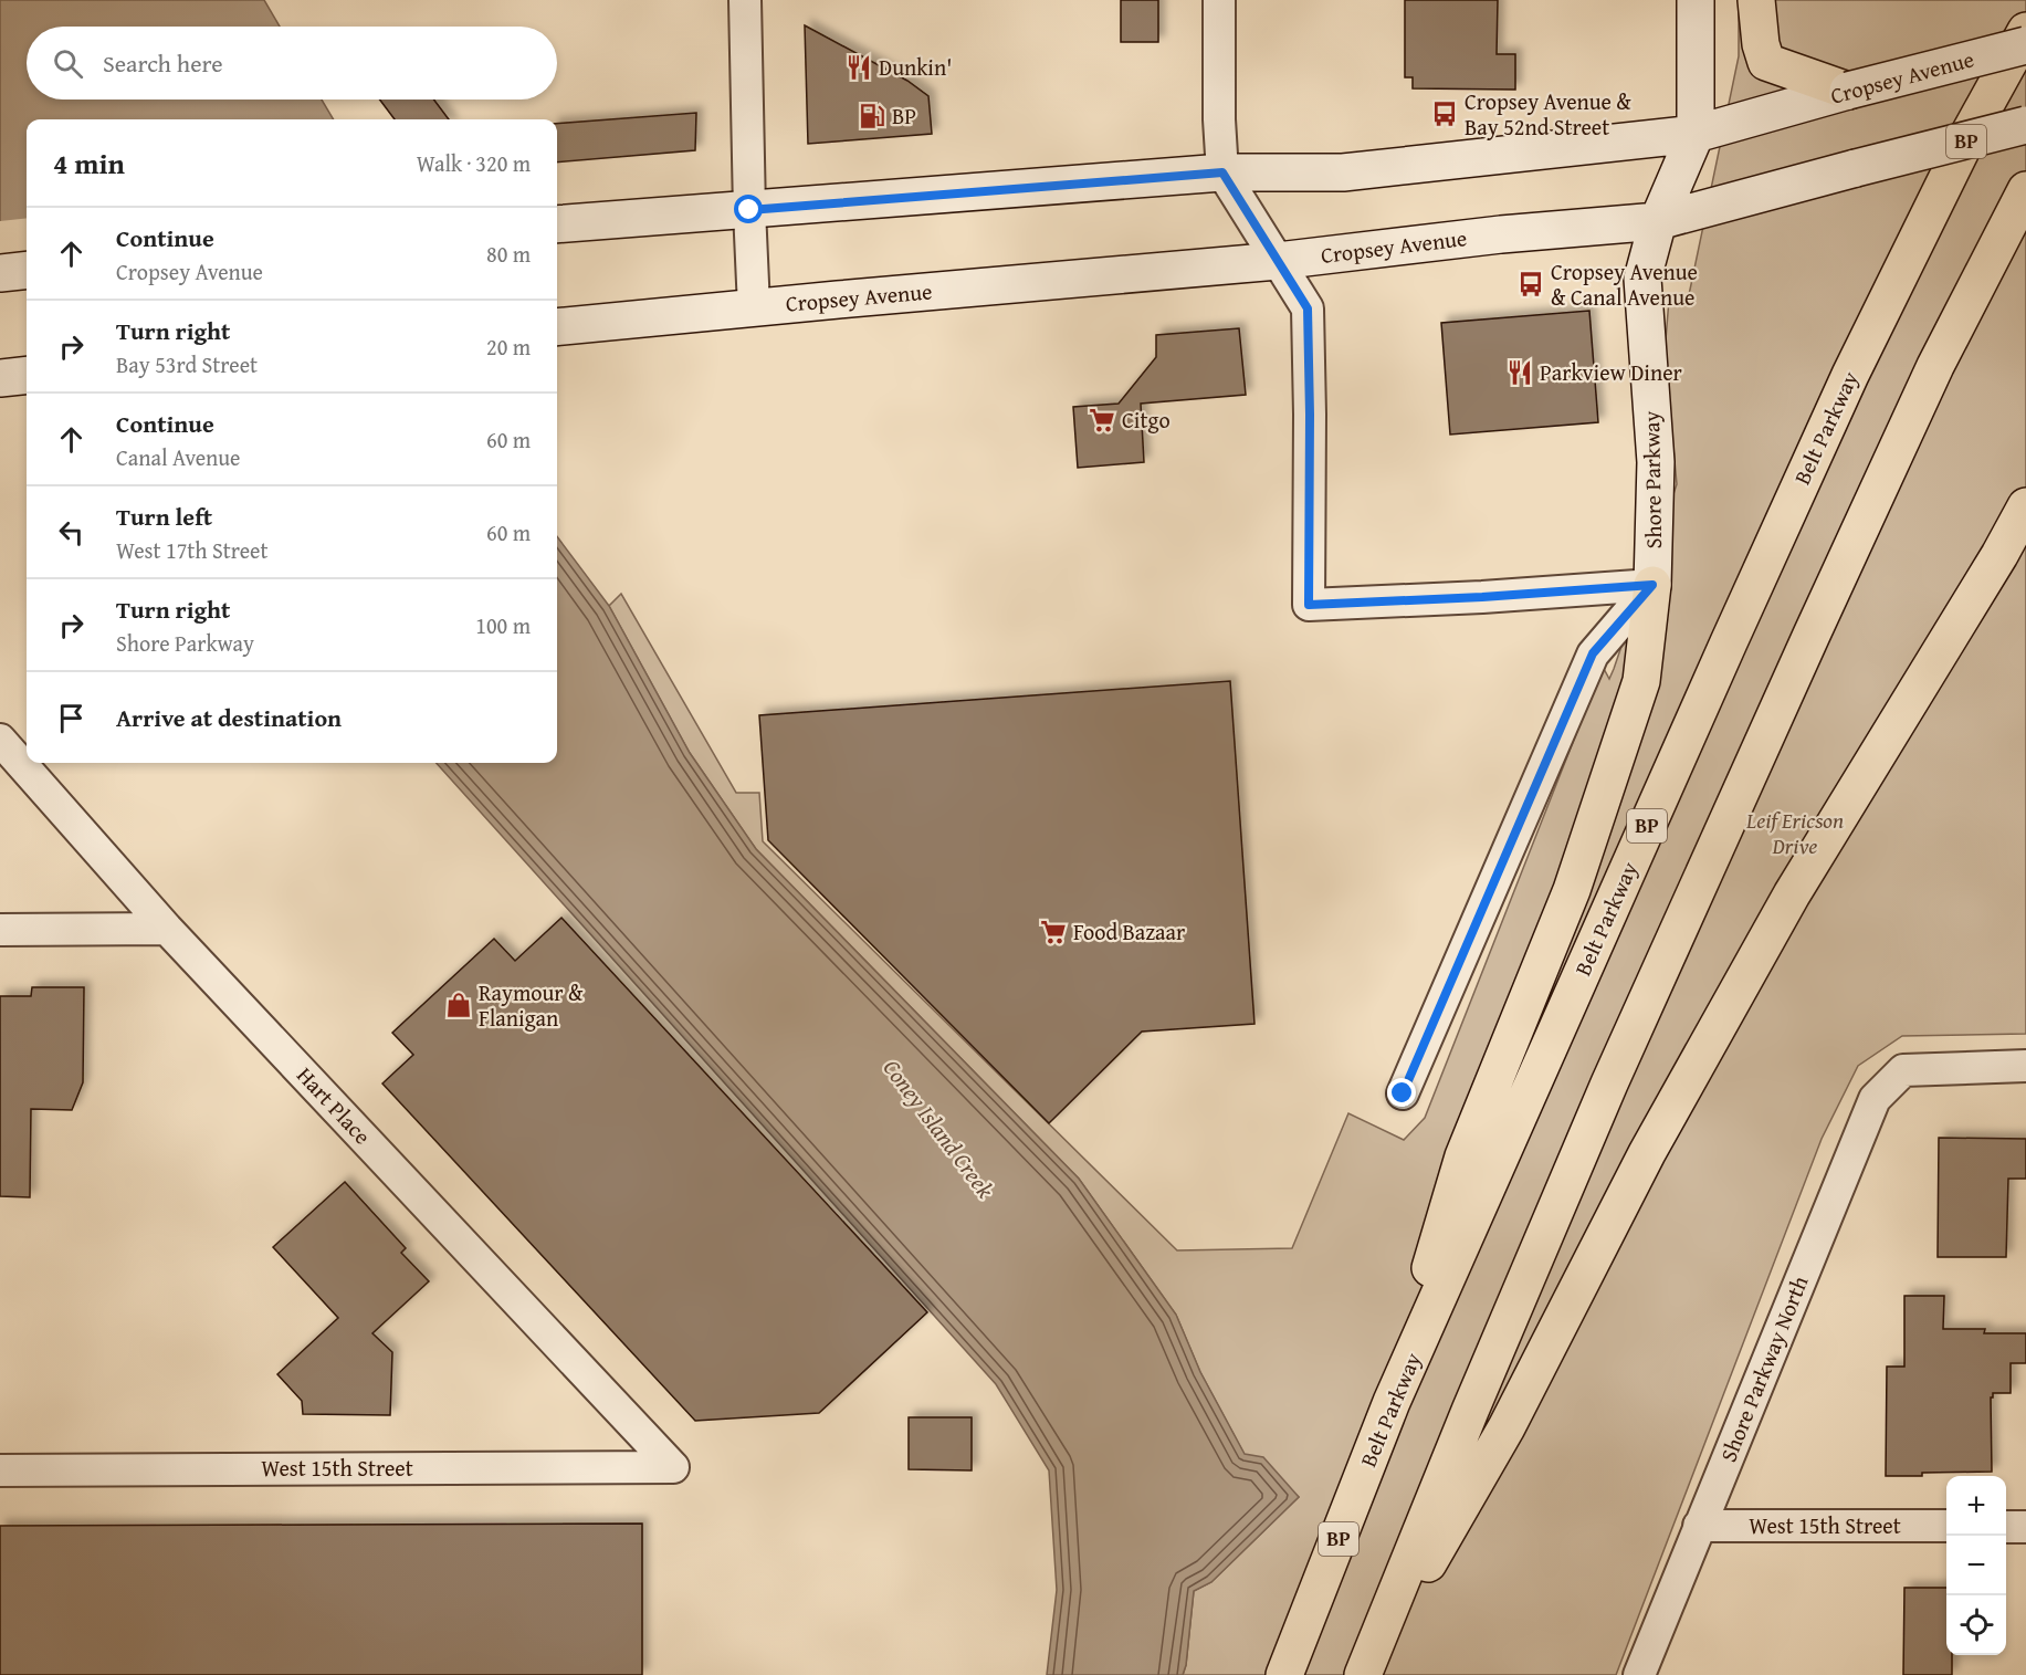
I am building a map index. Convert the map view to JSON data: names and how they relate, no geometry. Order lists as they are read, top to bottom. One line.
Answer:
{"streets":{"highway":["BP","Belt Parkway"],"main road":["Cropsey Avenue","Shore Parkway"],"street":["Hart Place","Shore Parkway North","West 15th Street"]},"crossings":[["Cropsey Avenue","Shore Parkway"],["Hart Place","West 15th Street"],["Shore Parkway North","West 15th Street"]],"water":["Coney Island Creek"],"parks":["Leif Ericson Drive"],"places":{"restaurant":["Dunkin'","Parkview Diner"],"bus stop":["Cropsey Avenue & Bay 52nd Street","Cropsey Avenue & Canal Avenue"],"fuel station":["BP"],"supermarket":["Citgo","Food Bazaar"],"shop":["Raymour & Flanigan"]},"page":{"search":"Search here","heading":["4 min","Walk · 320 m"],"list":[["Continue","Cropsey Avenue","80 m"],["Turn right","Bay 53rd Street","20 m"],["Continue","Canal Avenue","60 m"],["Turn left","West 17th Street","60 m"],["Turn right","Shore Parkway","100 m"],"Arrive at destination"],"map_buttons":["+","−"]}}
